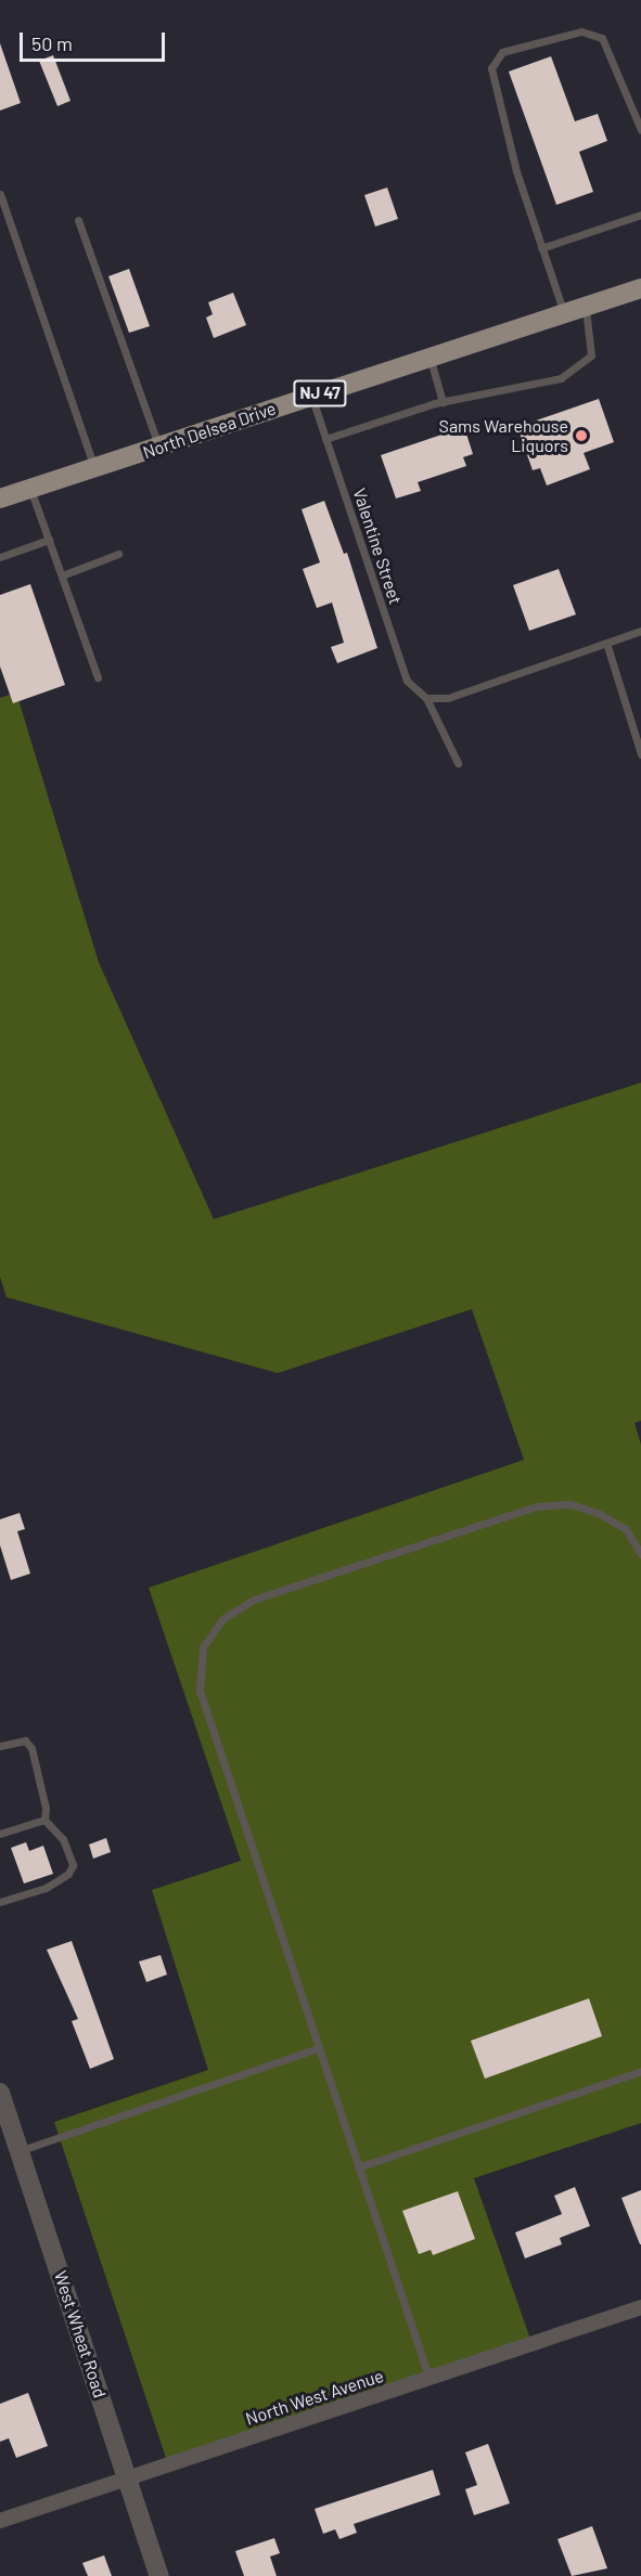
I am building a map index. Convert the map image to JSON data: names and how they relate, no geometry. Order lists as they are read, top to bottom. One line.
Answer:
{"streets":{"main road":["NJ 47","North Delsea Drive"],"street":["West Wheat Road","North West Avenue"],"lane":["Valentine Street"]},"crossings":[["North Delsea Drive","Valentine Street"],["West Wheat Road","North West Avenue"]],"places":["Sams Warehouse Liquors"],"scale_bar":"50 m"}
